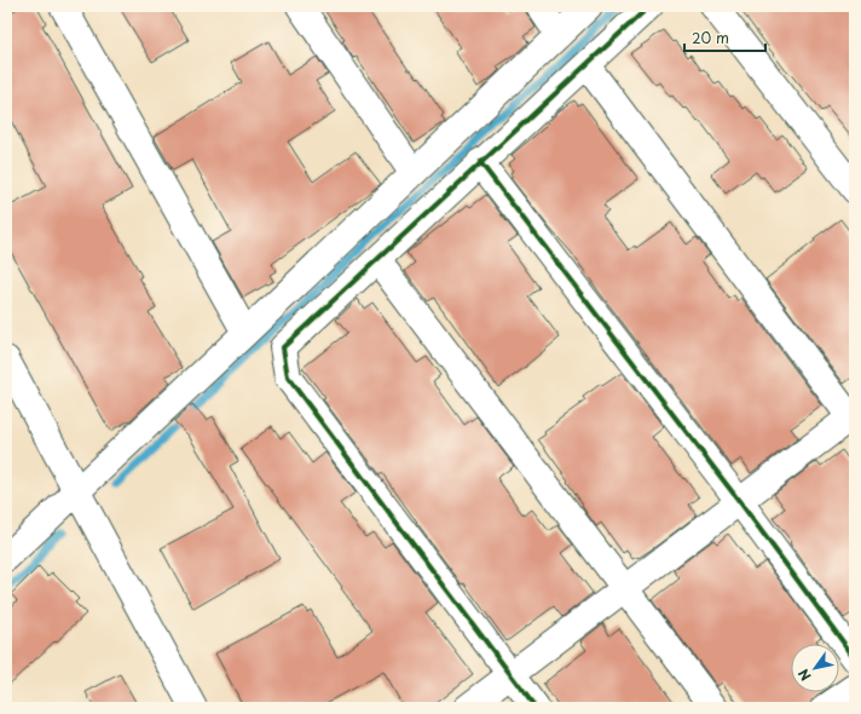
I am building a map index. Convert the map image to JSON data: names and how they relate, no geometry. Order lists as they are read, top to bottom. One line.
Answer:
{"scale_bar":"20 m","north":"bottom left"}
